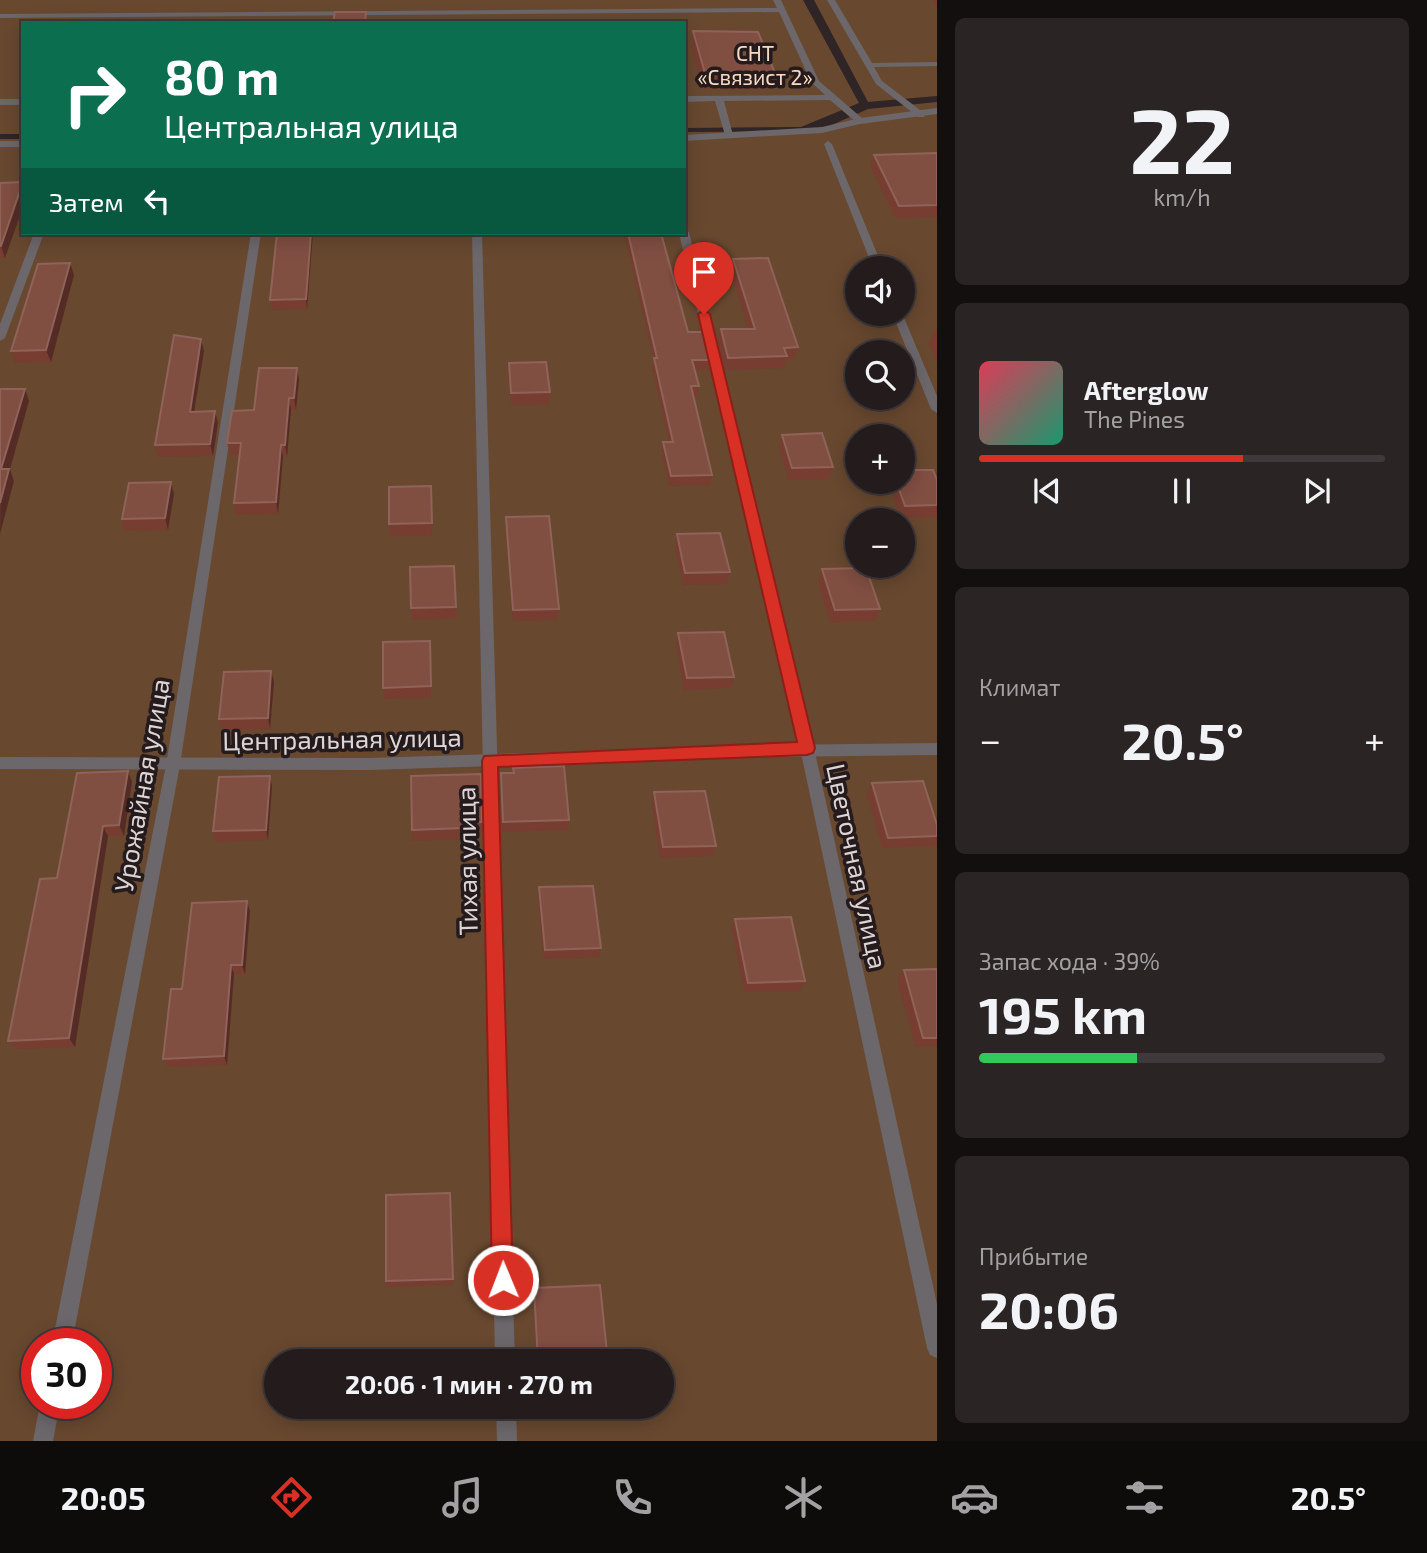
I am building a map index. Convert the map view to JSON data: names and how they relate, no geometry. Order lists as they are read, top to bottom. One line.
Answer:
{"streets":{"street":["Центральная улица","Урожайная улица","Тихая улица","Цветочная улица"]},"crossings":[["Центральная улица","Урожайная улица"],["Центральная улица","Тихая улица"],["Центральная улица","Цветочная улица"]],"parks":["СНТ «Связист 2»"],"page":{"tile":[["22","km/h"],"Климат",["Запас хода · 39%","195 km"],["Прибытие","20:06"]],"turn":["80 m","Центральная улица"],"then":"Затем","map_buttons":["+","−"],"song":["Afterglow","The Pines"],"heat":["−","20.5°","+"],"limit":"30","trip":"20:06 · 1 мин · 270 m","tabs":["20:05","20.5°"]}}
